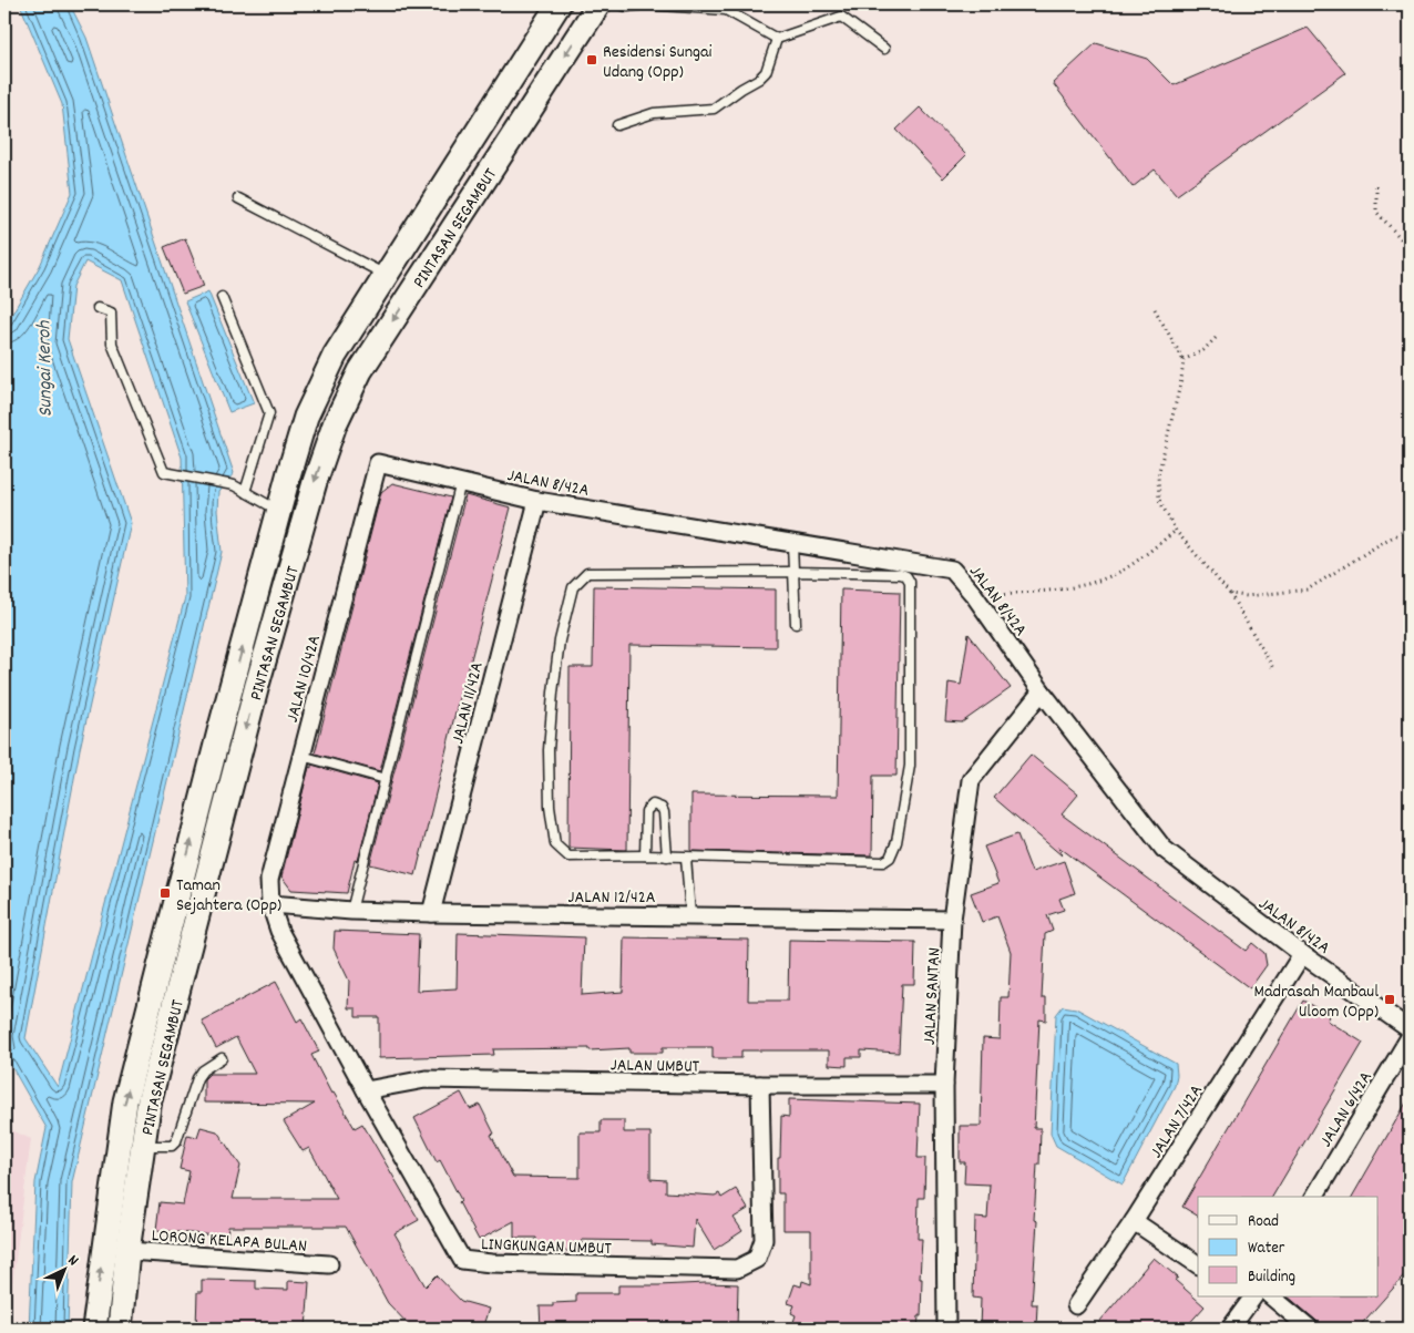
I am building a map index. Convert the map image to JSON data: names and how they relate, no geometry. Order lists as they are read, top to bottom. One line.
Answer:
{"streets":{"main road":["PINTASAN SEGAMBUT"],"street":["JALAN 8/42A","JALAN 10/42A","JALAN 11/42A","JALAN 12/42A","JALAN SANTAN","JALAN UMBUT","JALAN 6/42A","JALAN 7/42A","LORONG KELAPA BULAN","LINGKUNGAN UMBUT"]},"crossings":[["PINTASAN SEGAMBUT","LORONG KELAPA BULAN"],["JALAN 8/42A","JALAN 10/42A"],["JALAN 8/42A","JALAN 11/42A"],["JALAN 8/42A","JALAN SANTAN"],["JALAN 8/42A","JALAN 7/42A"],["JALAN 10/42A","JALAN 12/42A"],["JALAN 10/42A","LINGKUNGAN UMBUT"],["JALAN 11/42A","JALAN 12/42A"],["JALAN 12/42A","JALAN SANTAN"],["JALAN 12/42A","LINGKUNGAN UMBUT"],["JALAN SANTAN","JALAN UMBUT"],["JALAN UMBUT","LINGKUNGAN UMBUT"]],"water":["Sungai Keroh"],"places":{"transit":["Residensi Sungai Udang (Opp)","Taman Sejahtera (Opp)","Madrasah Manbaul Uloom (Opp)"]},"legend":["Road","Water","Building"],"north":"top right"}
